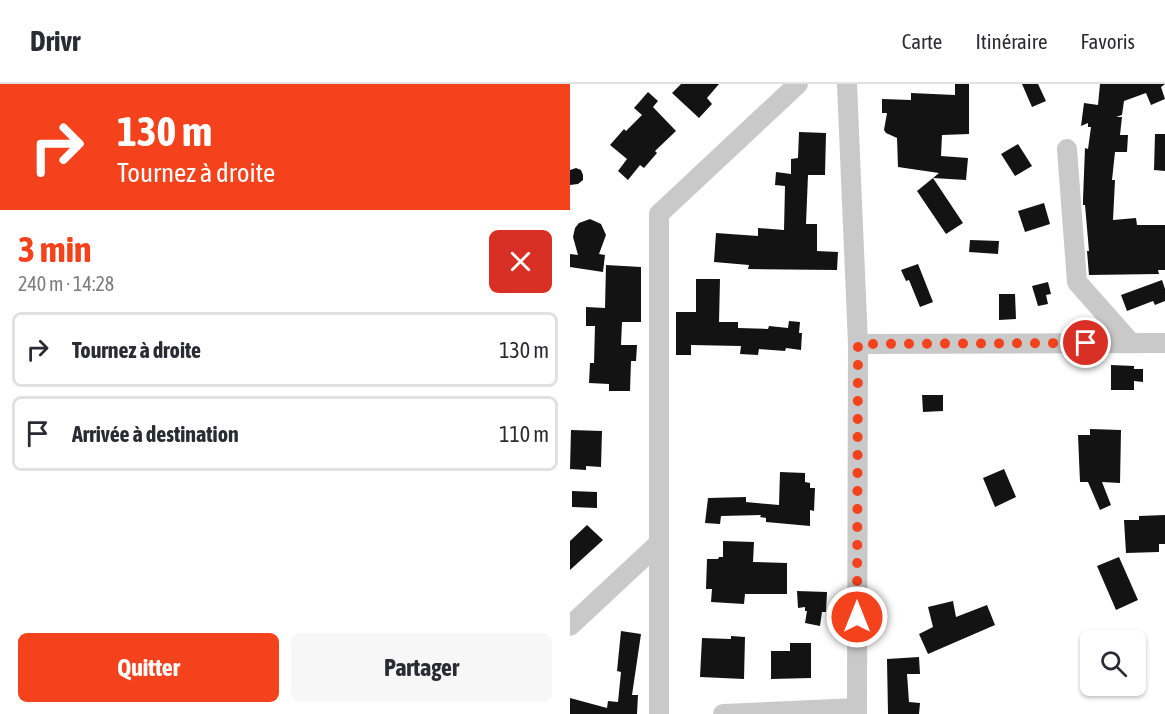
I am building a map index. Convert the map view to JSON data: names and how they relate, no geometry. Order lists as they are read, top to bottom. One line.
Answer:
{"page":{"header":"Drivr","nav":["Carte","Itinéraire","Favoris"],"turn":["130 m","Tournez à droite"],"heading":["3 min","240 m · 14:28"],"list":[{"name":"Tournez à droite","value":"130 m"},{"name":"Arrivée à destination","value":"110 m"}],"buttons":["Quitter","Partager"]}}
